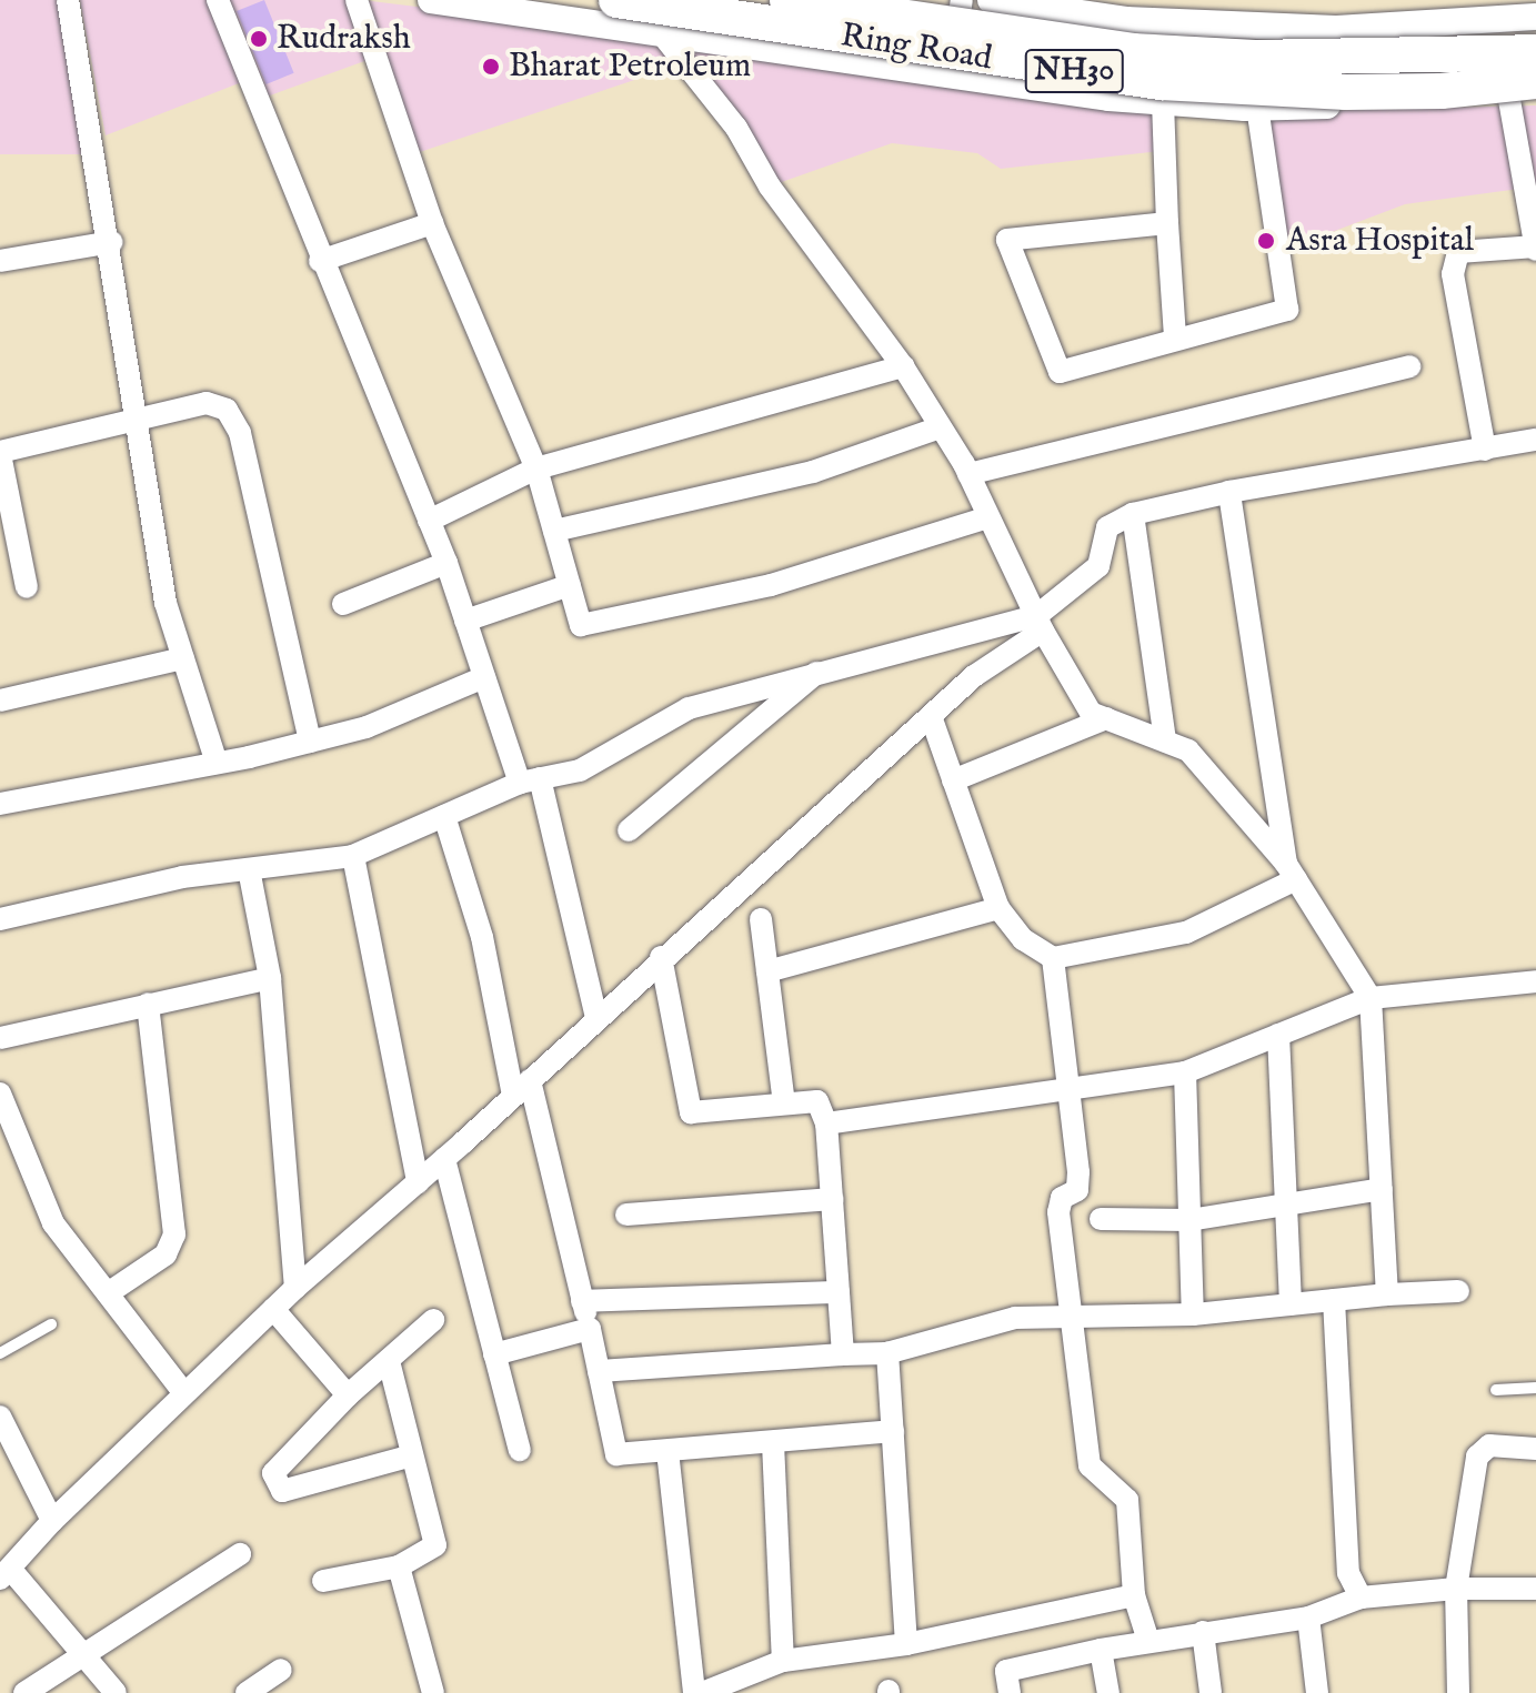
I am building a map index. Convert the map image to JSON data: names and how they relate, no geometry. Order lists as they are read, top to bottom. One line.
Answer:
{"streets":{"highway":["Ring Road","NH30"]},"places":["Rudraksh","Bharat Petroleum","Asra Hospital"]}
